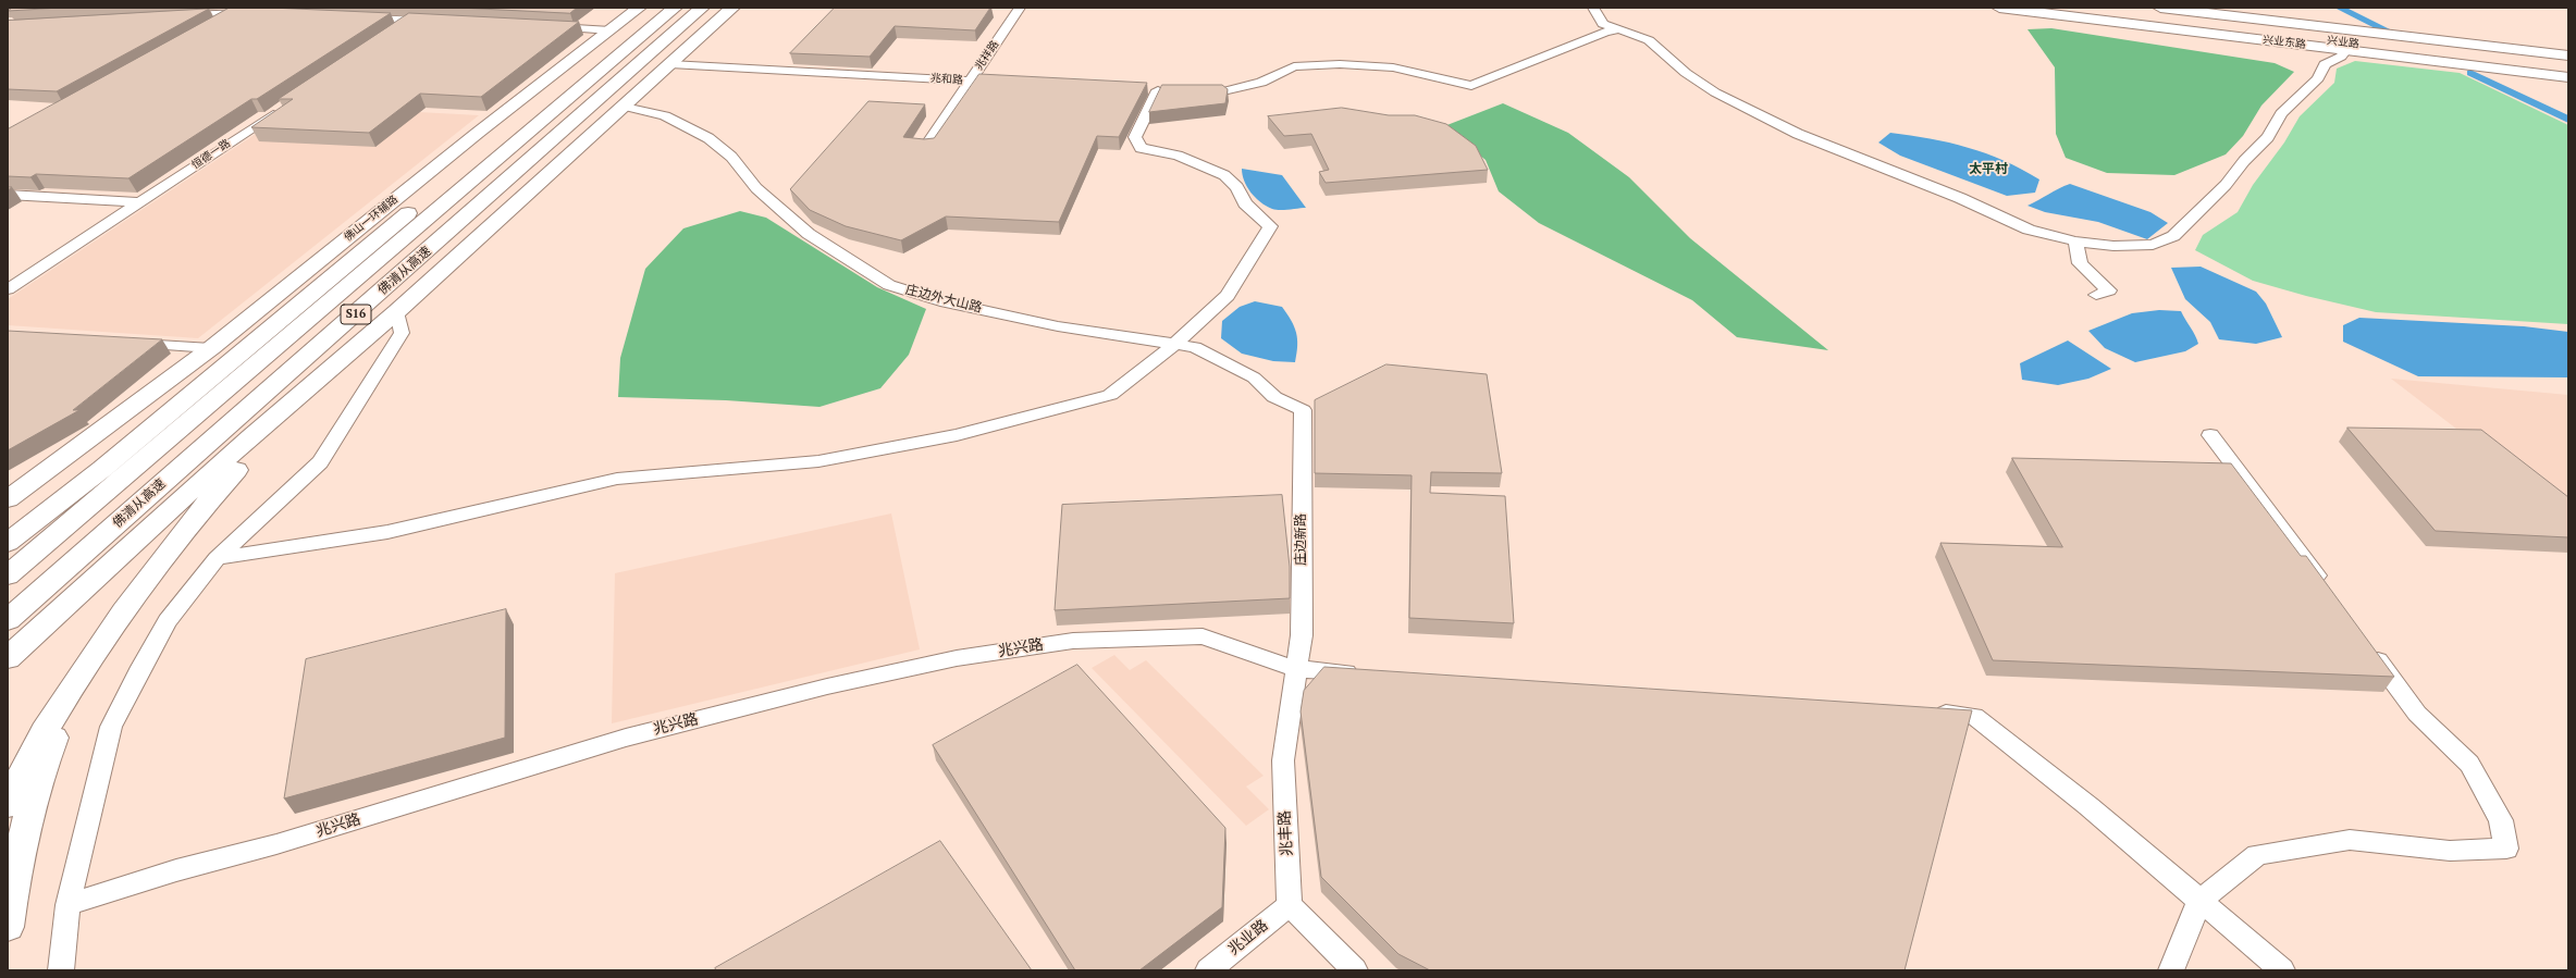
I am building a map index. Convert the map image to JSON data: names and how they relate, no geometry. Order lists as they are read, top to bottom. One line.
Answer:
{"streets":{"main road":["兴业东路","兴业路","佛山一环辅路","佛清从高速","S16"],"street":["兆祥路","兆和路","恒德一路","庄边外大山路","庄边新路","兆兴路","兆丰路","兆业路"]},"crossings":[["兆祥路","兆和路"],["庄边外大山路","庄边新路"],["庄边新路","兆兴路"],["庄边新路","兆丰路"],["兆兴路","兆丰路"],["兆丰路","兆业路"]],"districts":["太平村"]}
